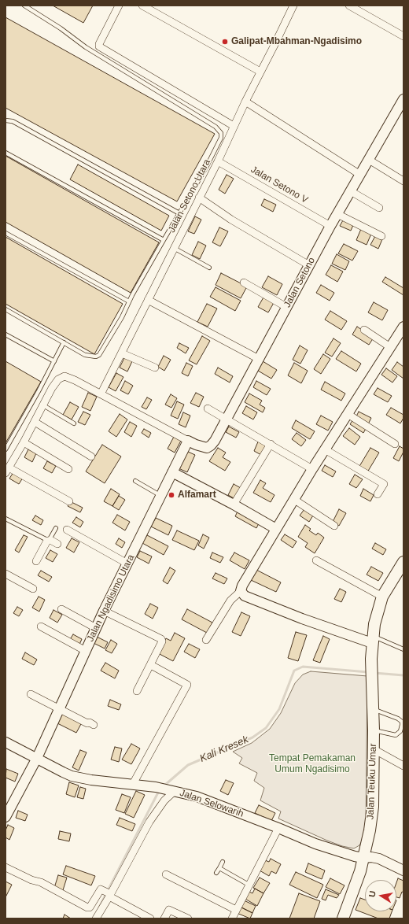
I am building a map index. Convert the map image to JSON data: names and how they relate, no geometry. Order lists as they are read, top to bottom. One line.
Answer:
{"streets":{"main road":["Jalan Teuku Umar"],"street":["Jalan Setono V","Jalan Setono Utara","Jalan Setono","Jalan Ngadisimo Utara","Jalan Selowarih"]},"crossings":[["Jalan Setono V","Jalan Setono Utara"],["Jalan Setono V","Jalan Setono"],["Jalan Setono","Jalan Ngadisimo Utara"],["Jalan Ngadisimo Utara","Jalan Selowarih"],["Jalan Teuku Umar","Jalan Selowarih"]],"water":["Kali Kresek"],"parks":["Tempat Pemakaman Umum Ngadisimo"],"places":["Galipat-Mbahman-Ngadisimo","Alfamart"],"north":"left"}
